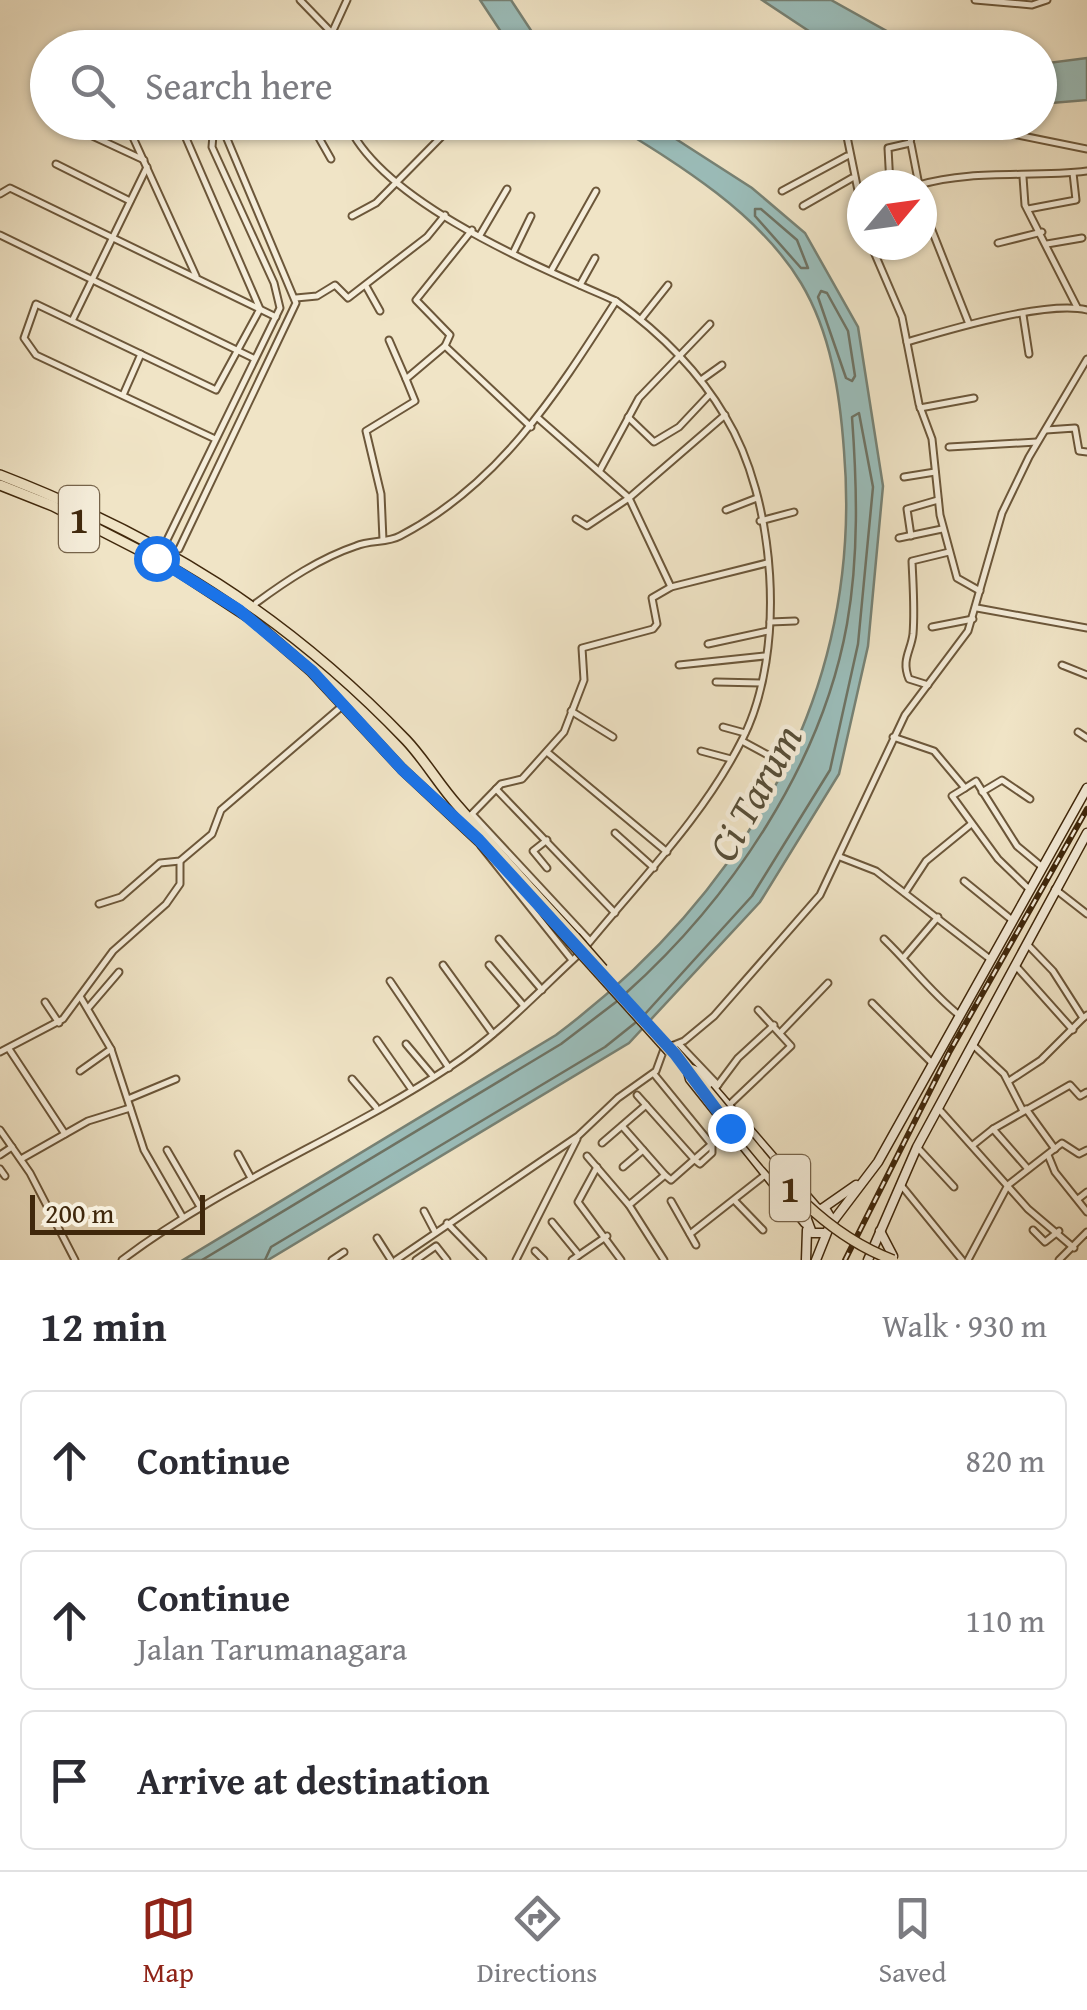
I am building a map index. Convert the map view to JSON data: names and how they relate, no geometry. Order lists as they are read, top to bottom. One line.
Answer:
{"streets":{"main road":["1"]},"water":["Ci Tarum"],"scale_bar":"200 m","north":"top right","page":{"search":"Search here","scale":"200 m","heading":["12 min","Walk · 930 m"],"list":[["Continue","820 m"],["Continue","Jalan Tarumanagara","110 m"],"Arrive at destination"],"nav":["Map","Directions","Saved"]}}
